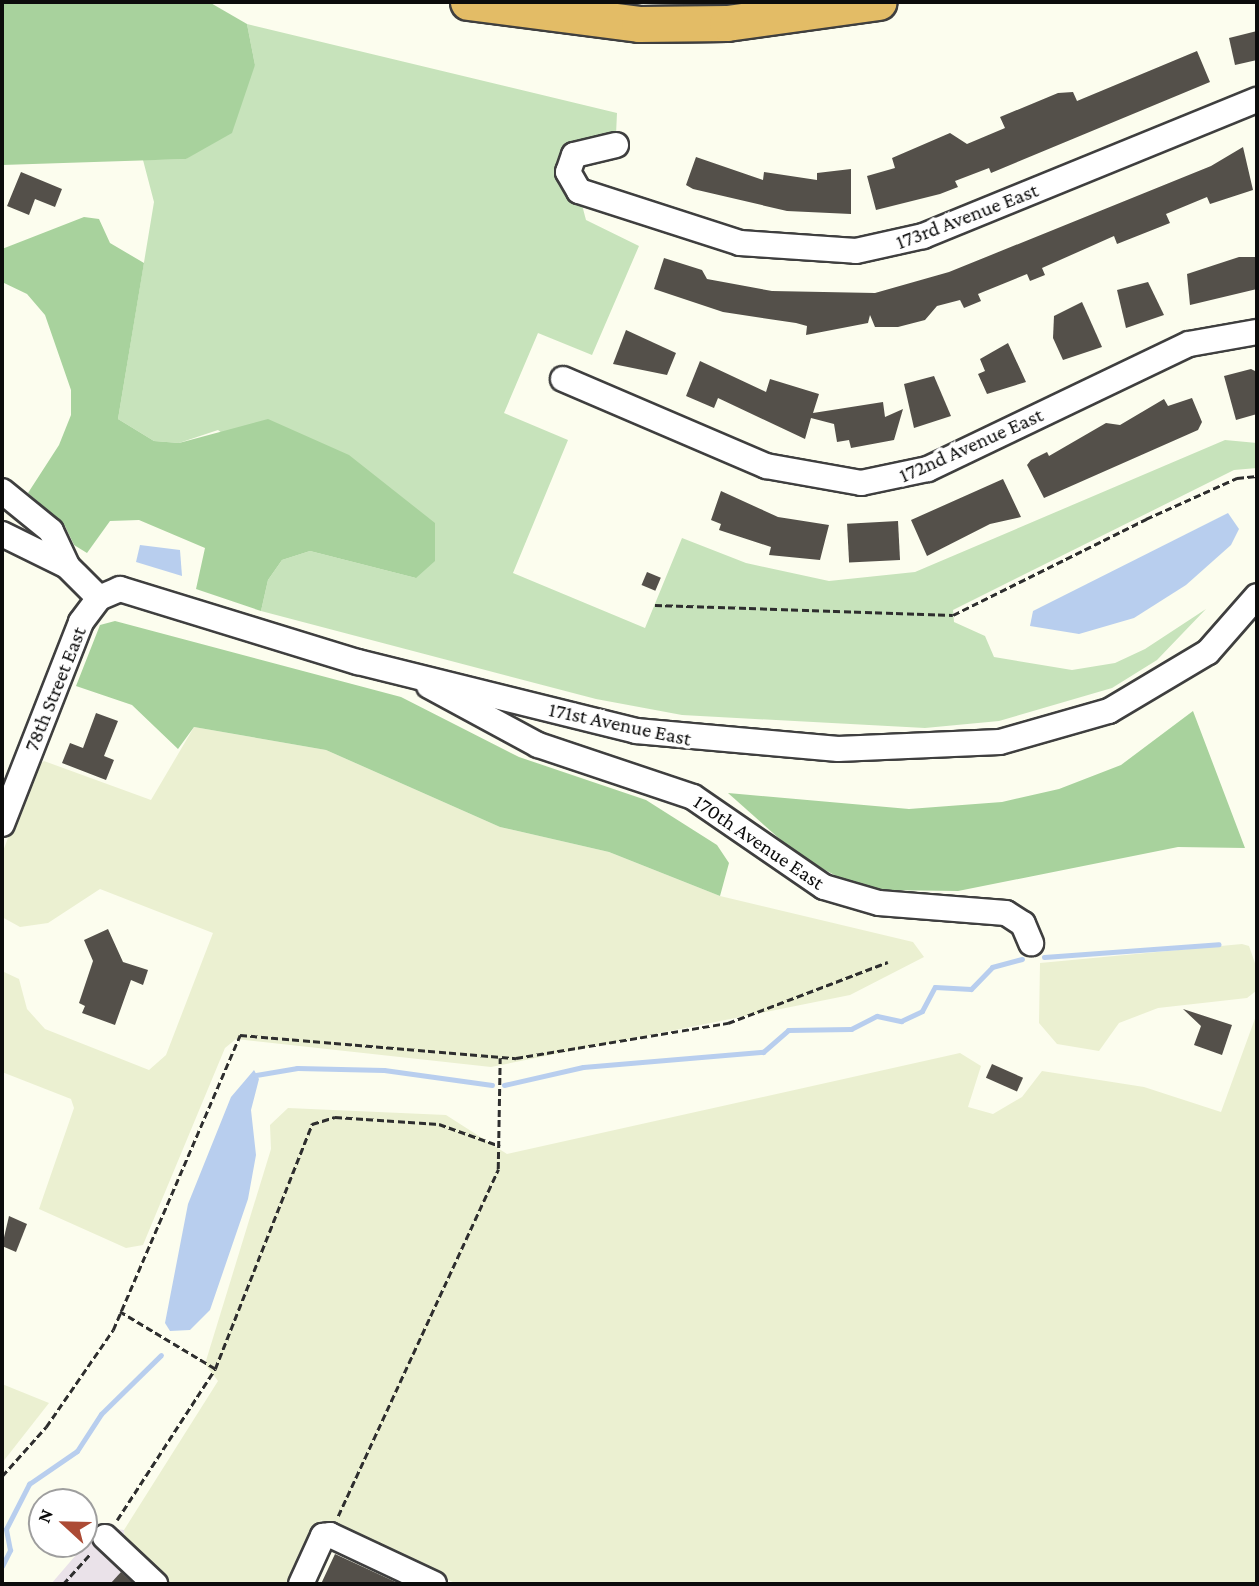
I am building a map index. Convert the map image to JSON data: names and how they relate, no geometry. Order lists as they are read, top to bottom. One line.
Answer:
{"streets":{"street":["173rd Avenue East","172nd Avenue East","78th Street East","171st Avenue East","170th Avenue East"]},"crossings":[["78th Street East","171st Avenue East"],["171st Avenue East","170th Avenue East"]],"north":"left"}
